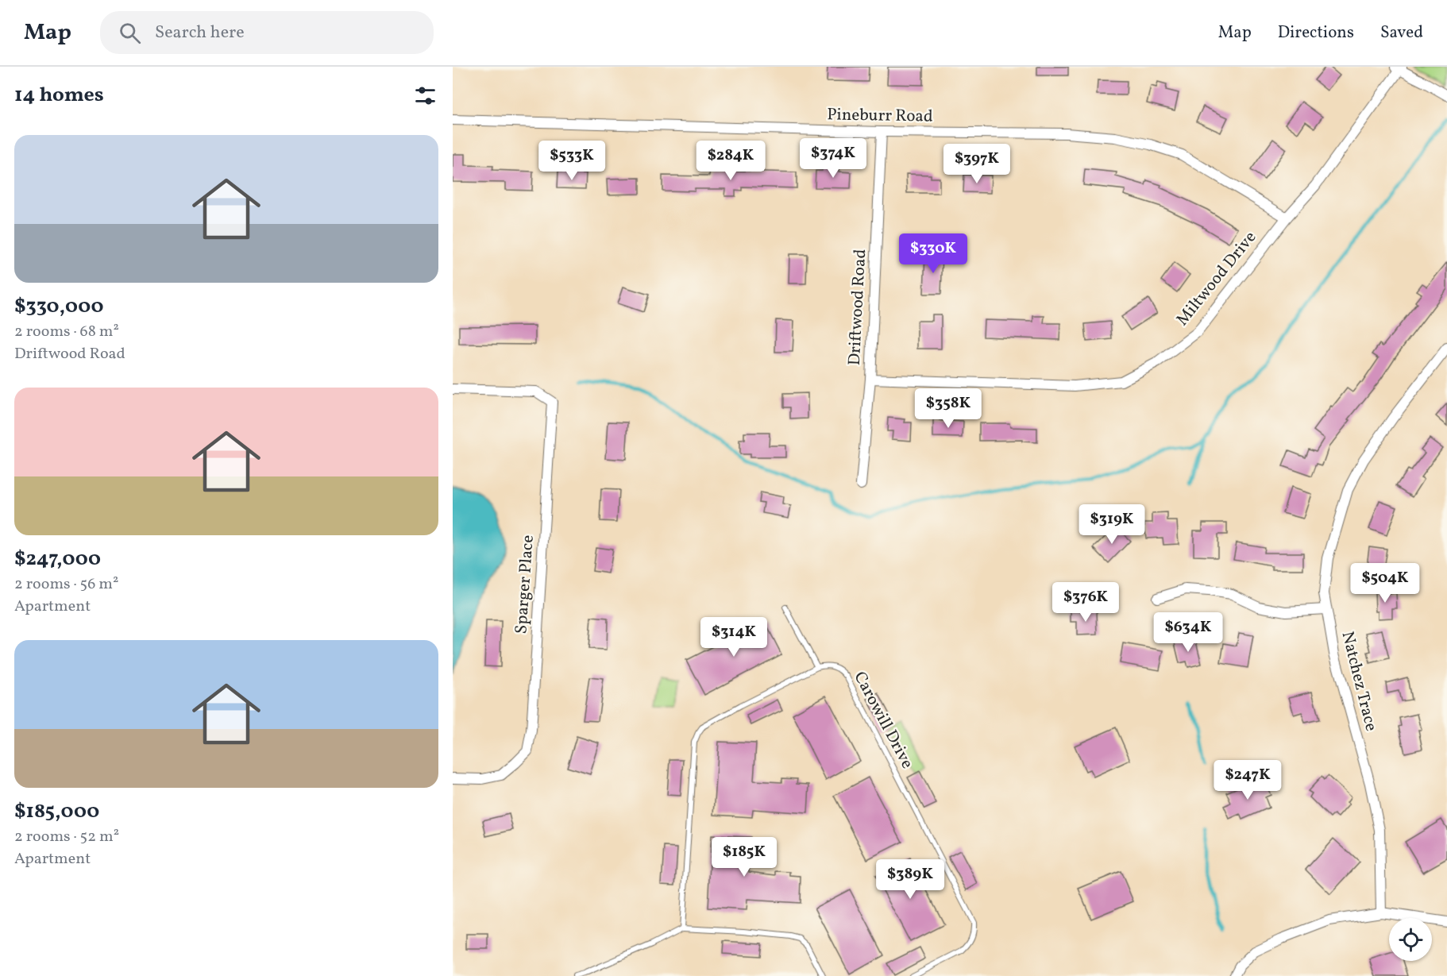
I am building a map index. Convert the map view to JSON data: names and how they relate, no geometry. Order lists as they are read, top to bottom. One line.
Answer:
{"streets":{"street":["Pineburr Road","Miltwood Drive","Driftwood Road","Sparger Place","Natchez Trace"],"lane":["Carowill Drive"]},"crossings":[["Pineburr Road","Miltwood Drive"],["Pineburr Road","Driftwood Road"],["Miltwood Drive","Driftwood Road"]],"page":{"header":"Map","search":"Search here","nav":["Map","Directions","Saved"],"heading":"14 homes","list":[{"name":"$330,000","note":"2 rooms · 68 m² · Driftwood Road"},{"name":"$247,000","note":"2 rooms · 56 m² · Apartment"},{"name":"$185,000","note":"2 rooms · 52 m² · Apartment"}],"price":["$374K","$533K","$284K","$397K","$330K","$358K","$319K","$504K","$376K","$634K","$314K","$247K","$185K","$389K"]}}
